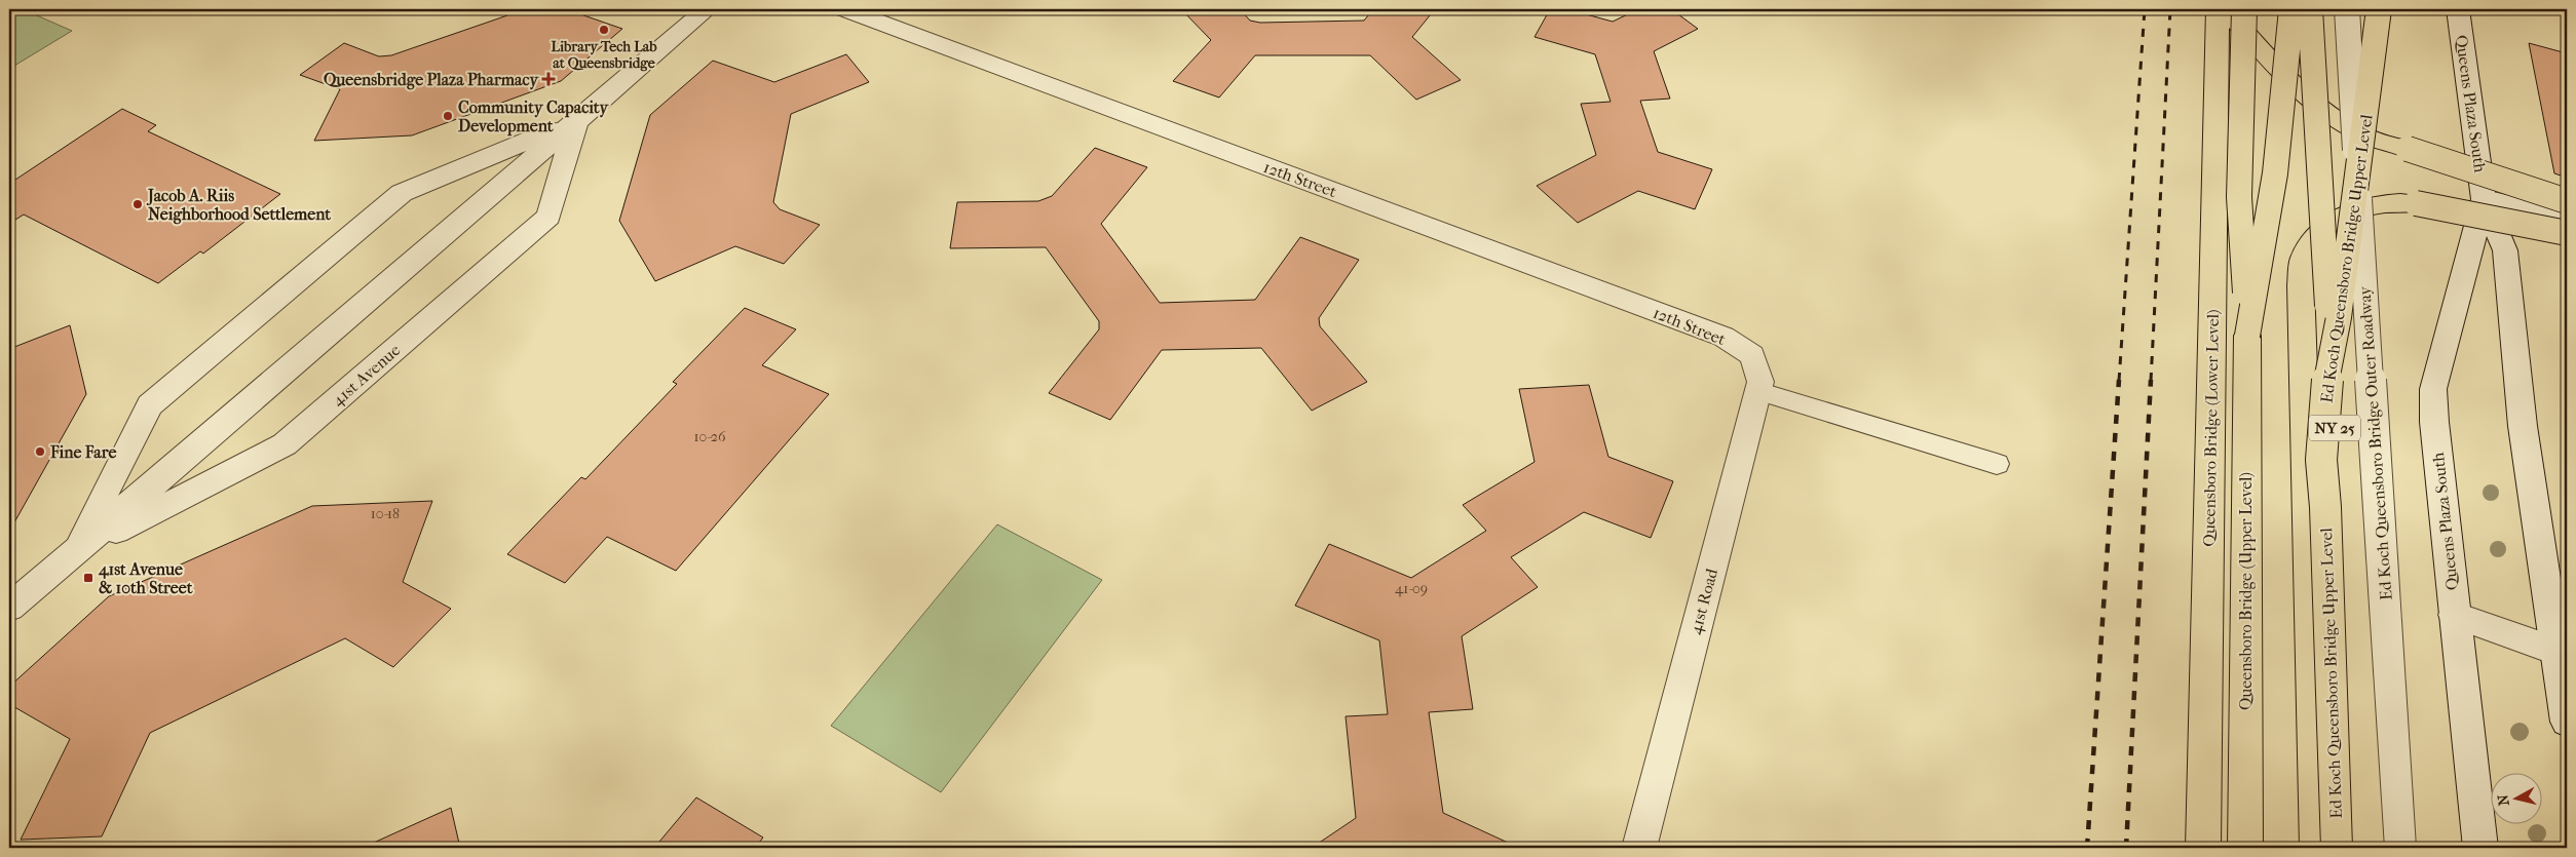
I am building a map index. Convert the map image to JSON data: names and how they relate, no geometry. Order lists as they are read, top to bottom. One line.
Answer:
{"streets":{"highway":["Ed Koch Queensboro Bridge Upper Level","Queensboro Bridge (Lower Level)","NY 25","Queensboro Bridge (Upper Level)"],"street":["Queens Plaza South","12th Street","41st Avenue","Ed Koch Queensboro Bridge Outer Roadway","41st Road"]},"crossings":[["12th Street","41st Road"]],"places":{"other":["Library Tech Lab at Queensbridge","Community Capacity Development","Jacob A. Riis Neighborhood Settlement","Fine Fare"],"health":["Queensbridge Plaza Pharmacy"],"transit":["41st Avenue & 10th Street"]},"house_numbers":["10-26","10-18","41-09"],"north":"left"}
